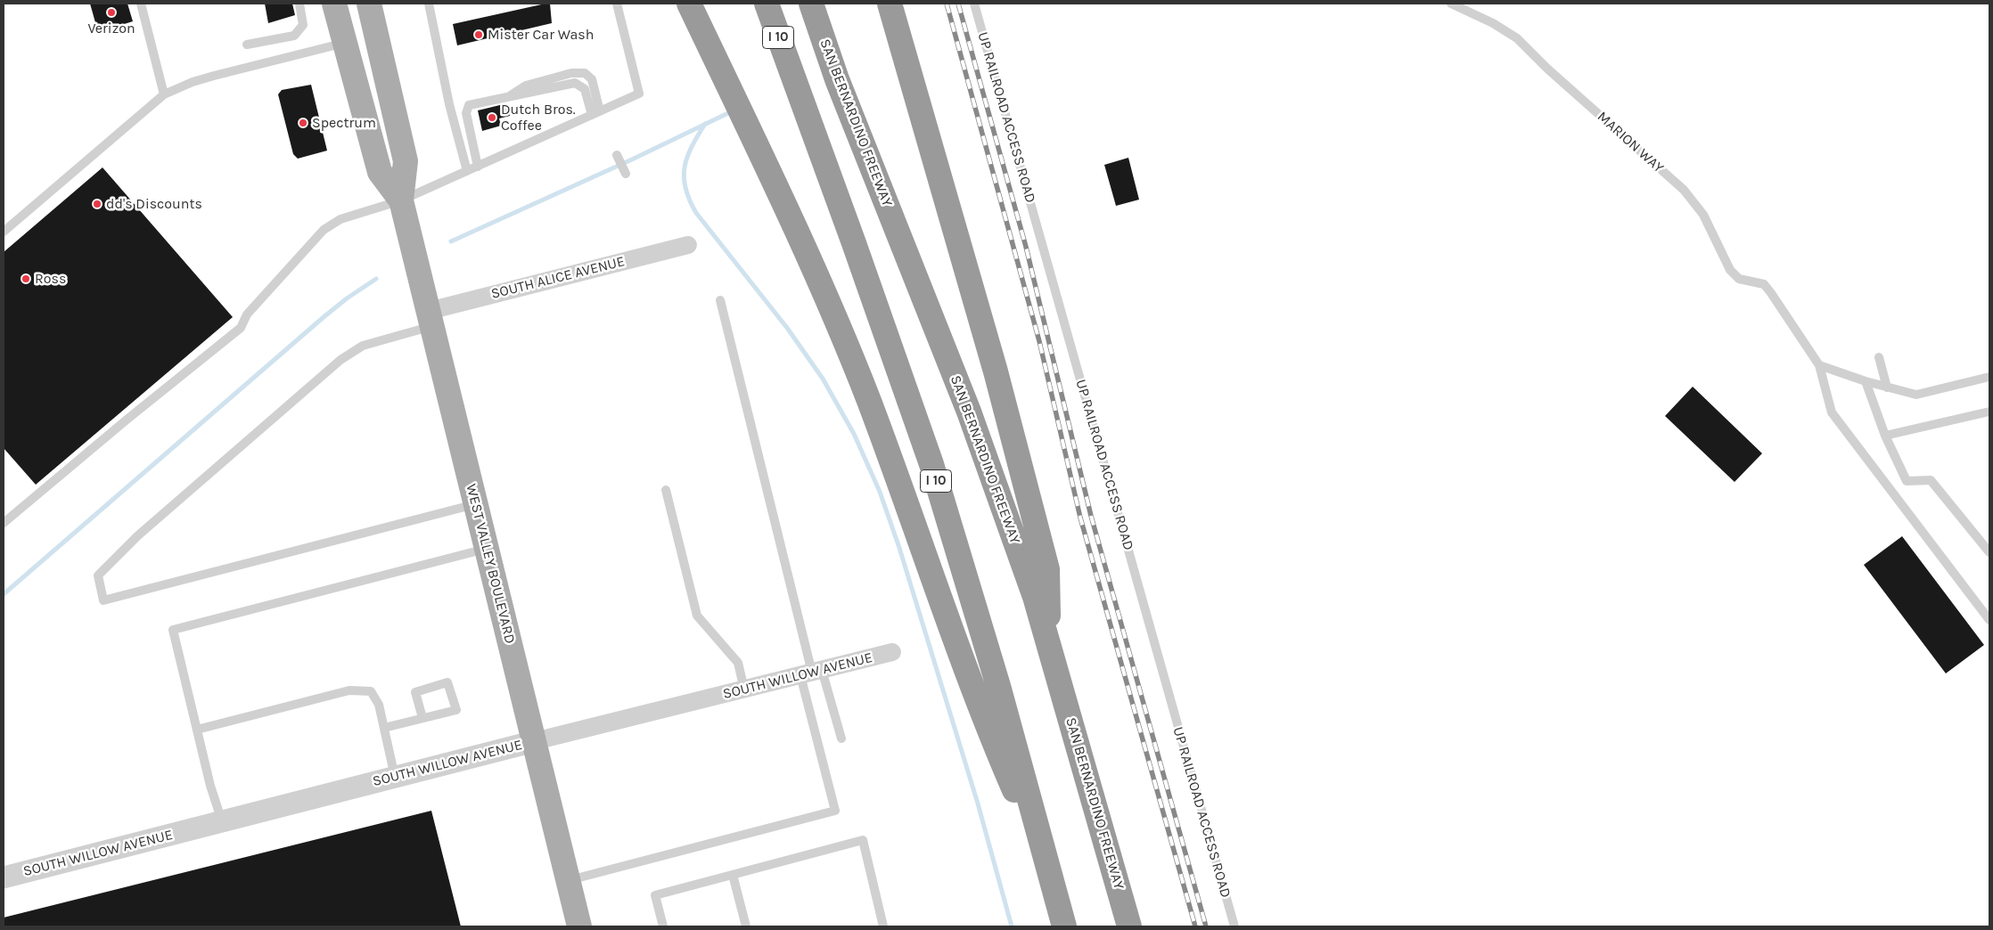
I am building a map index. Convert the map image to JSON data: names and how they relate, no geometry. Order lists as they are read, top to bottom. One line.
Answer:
{"streets":{"highway":["I 10","SAN BERNARDINO FREEWAY"],"main road":["WEST VALLEY BOULEVARD"],"street":["SOUTH ALICE AVENUE","SOUTH WILLOW AVENUE"],"lane":["UP RAILROAD ACCESS ROAD","MARION WAY"]},"crossings":[["SOUTH ALICE AVENUE","WEST VALLEY BOULEVARD"],["WEST VALLEY BOULEVARD","SOUTH WILLOW AVENUE"]],"places":["Verizon","Mister Car Wash","Dutch Bros. Coffee","Spectrum","dd's Discounts","Ross"]}
